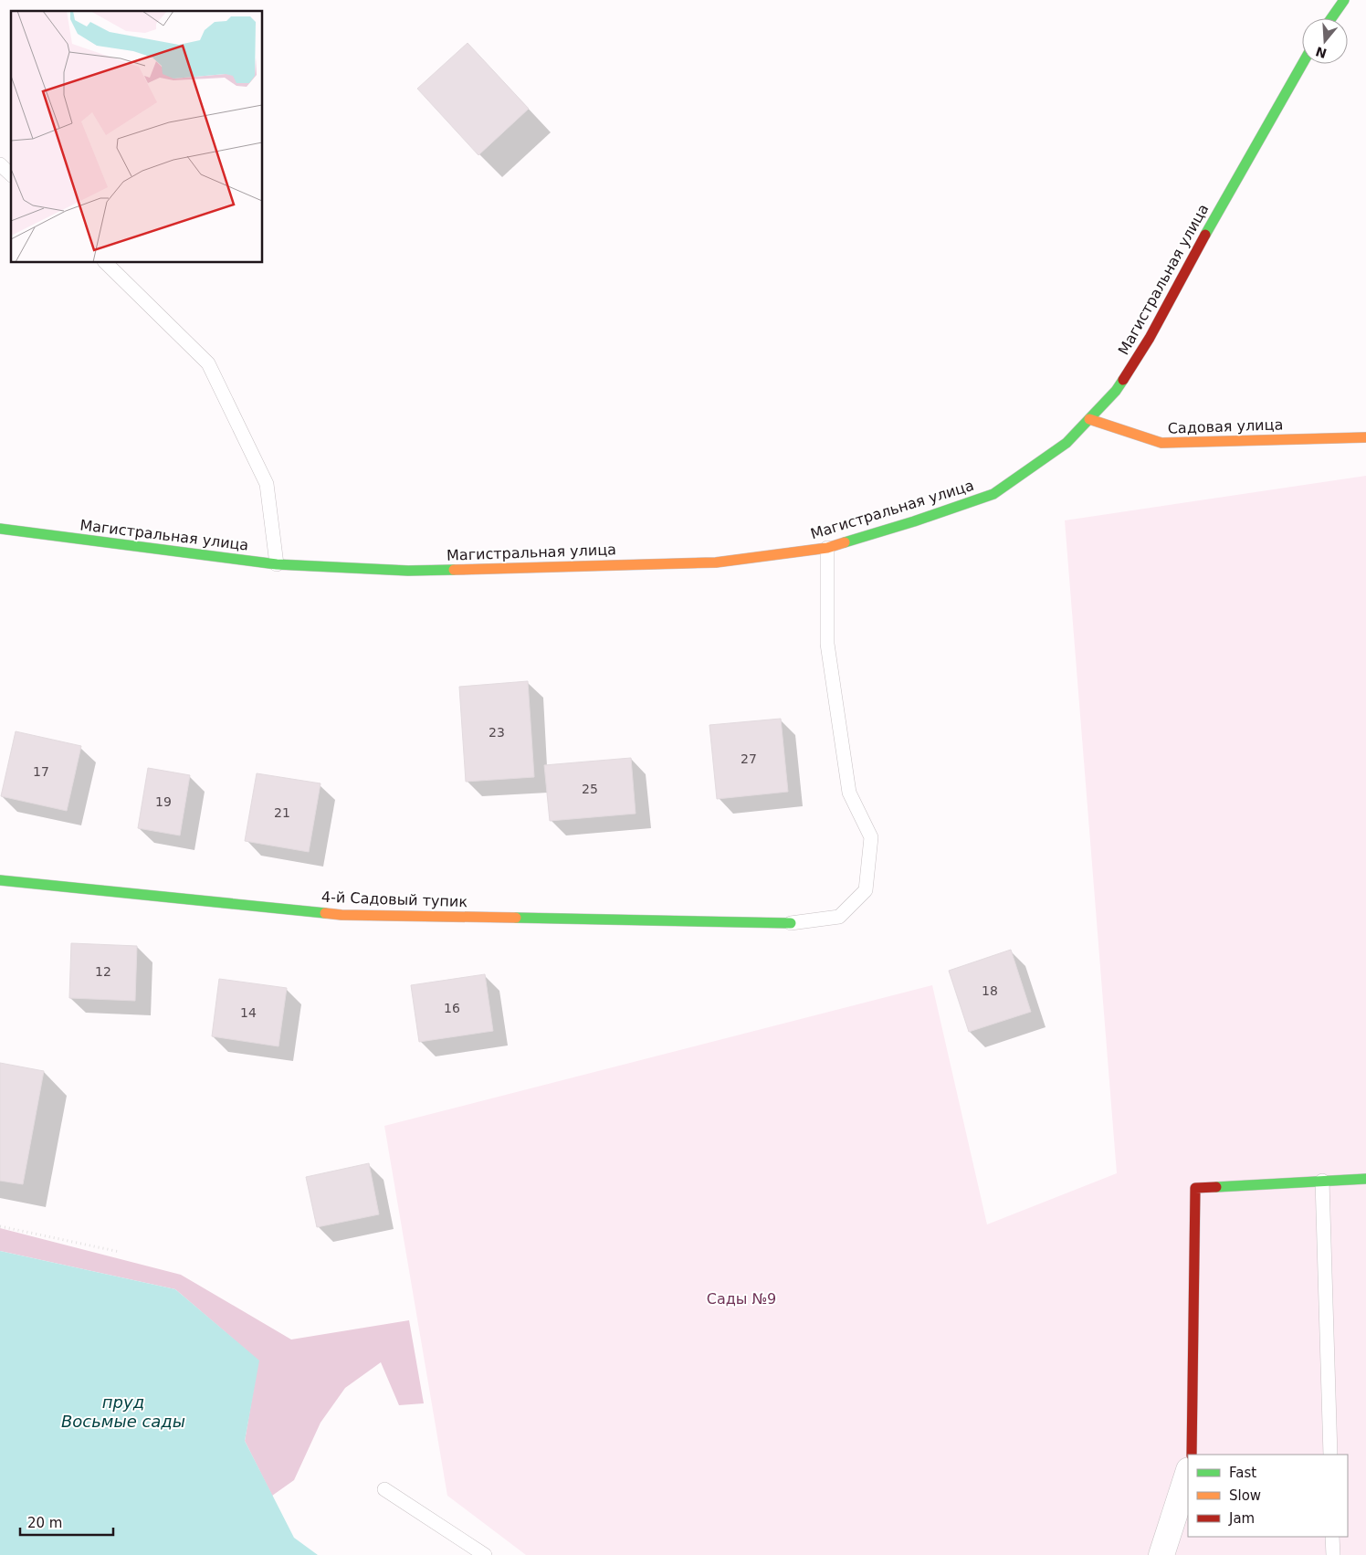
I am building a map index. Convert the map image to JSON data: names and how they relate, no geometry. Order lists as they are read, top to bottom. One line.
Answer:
{"streets":{"street":["Магистральная улица","Садовая улица","4-й Садовый тупик"]},"crossings":[["Магистральная улица","Садовая улица"]],"water":["пруд Восьмые сады"],"parks":["Сады №9"],"house_numbers":["23","27","17","25","19","21","12","18","16","14"],"legend":["Fast","Slow","Jam"],"scale_bar":"20 m","north":"bottom"}
